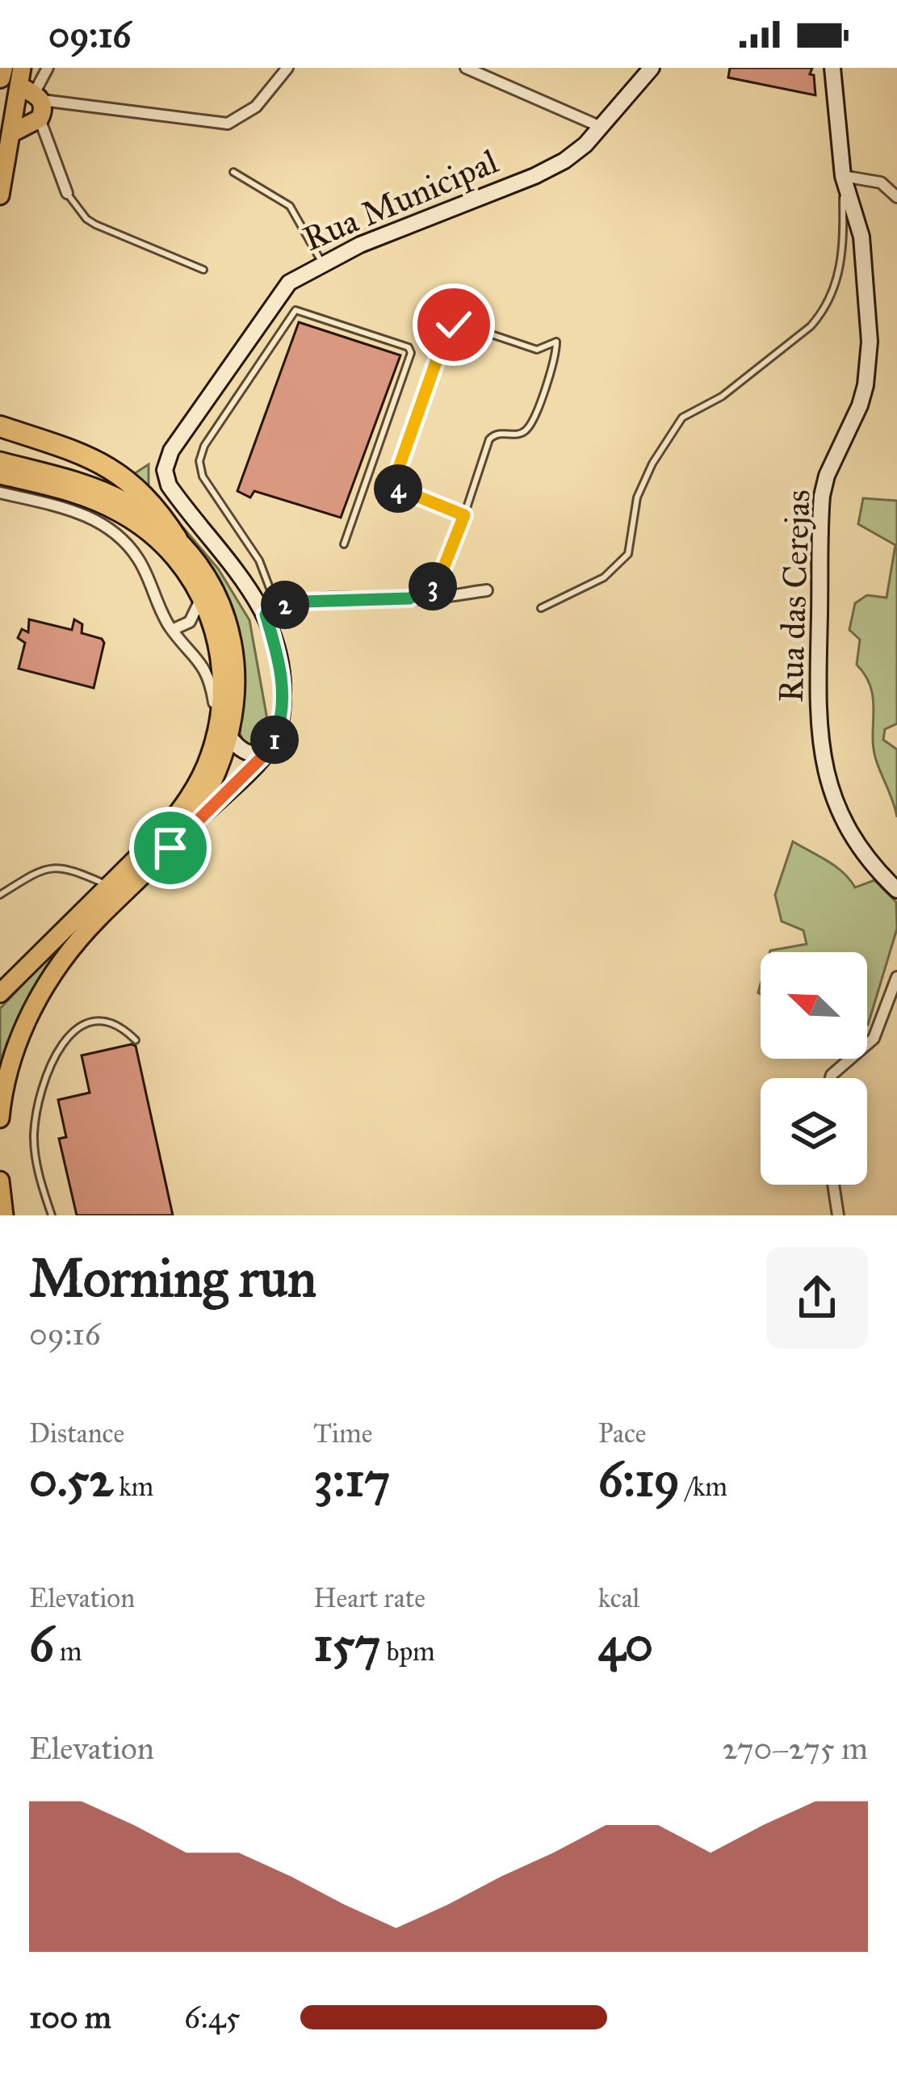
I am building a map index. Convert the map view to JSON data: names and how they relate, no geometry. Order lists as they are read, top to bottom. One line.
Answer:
{"streets":{"main road":["Rua Municipal","Rua das Cerejas"]},"north":"top left","page":{"status":"09:16","pins":["4","3","2","1"],"heading":["Morning run","09:16"],"stats":[["Distance","0.52 km"],["Time","3:17"],["Pace","6:19 /km"],["Elevation","6 m"],["Heart rate","157 bpm"],["kcal","40"]],"chart":["Elevation","270–275 m"],"list":[{"name":"100 m","note":"6:45"}]}}
